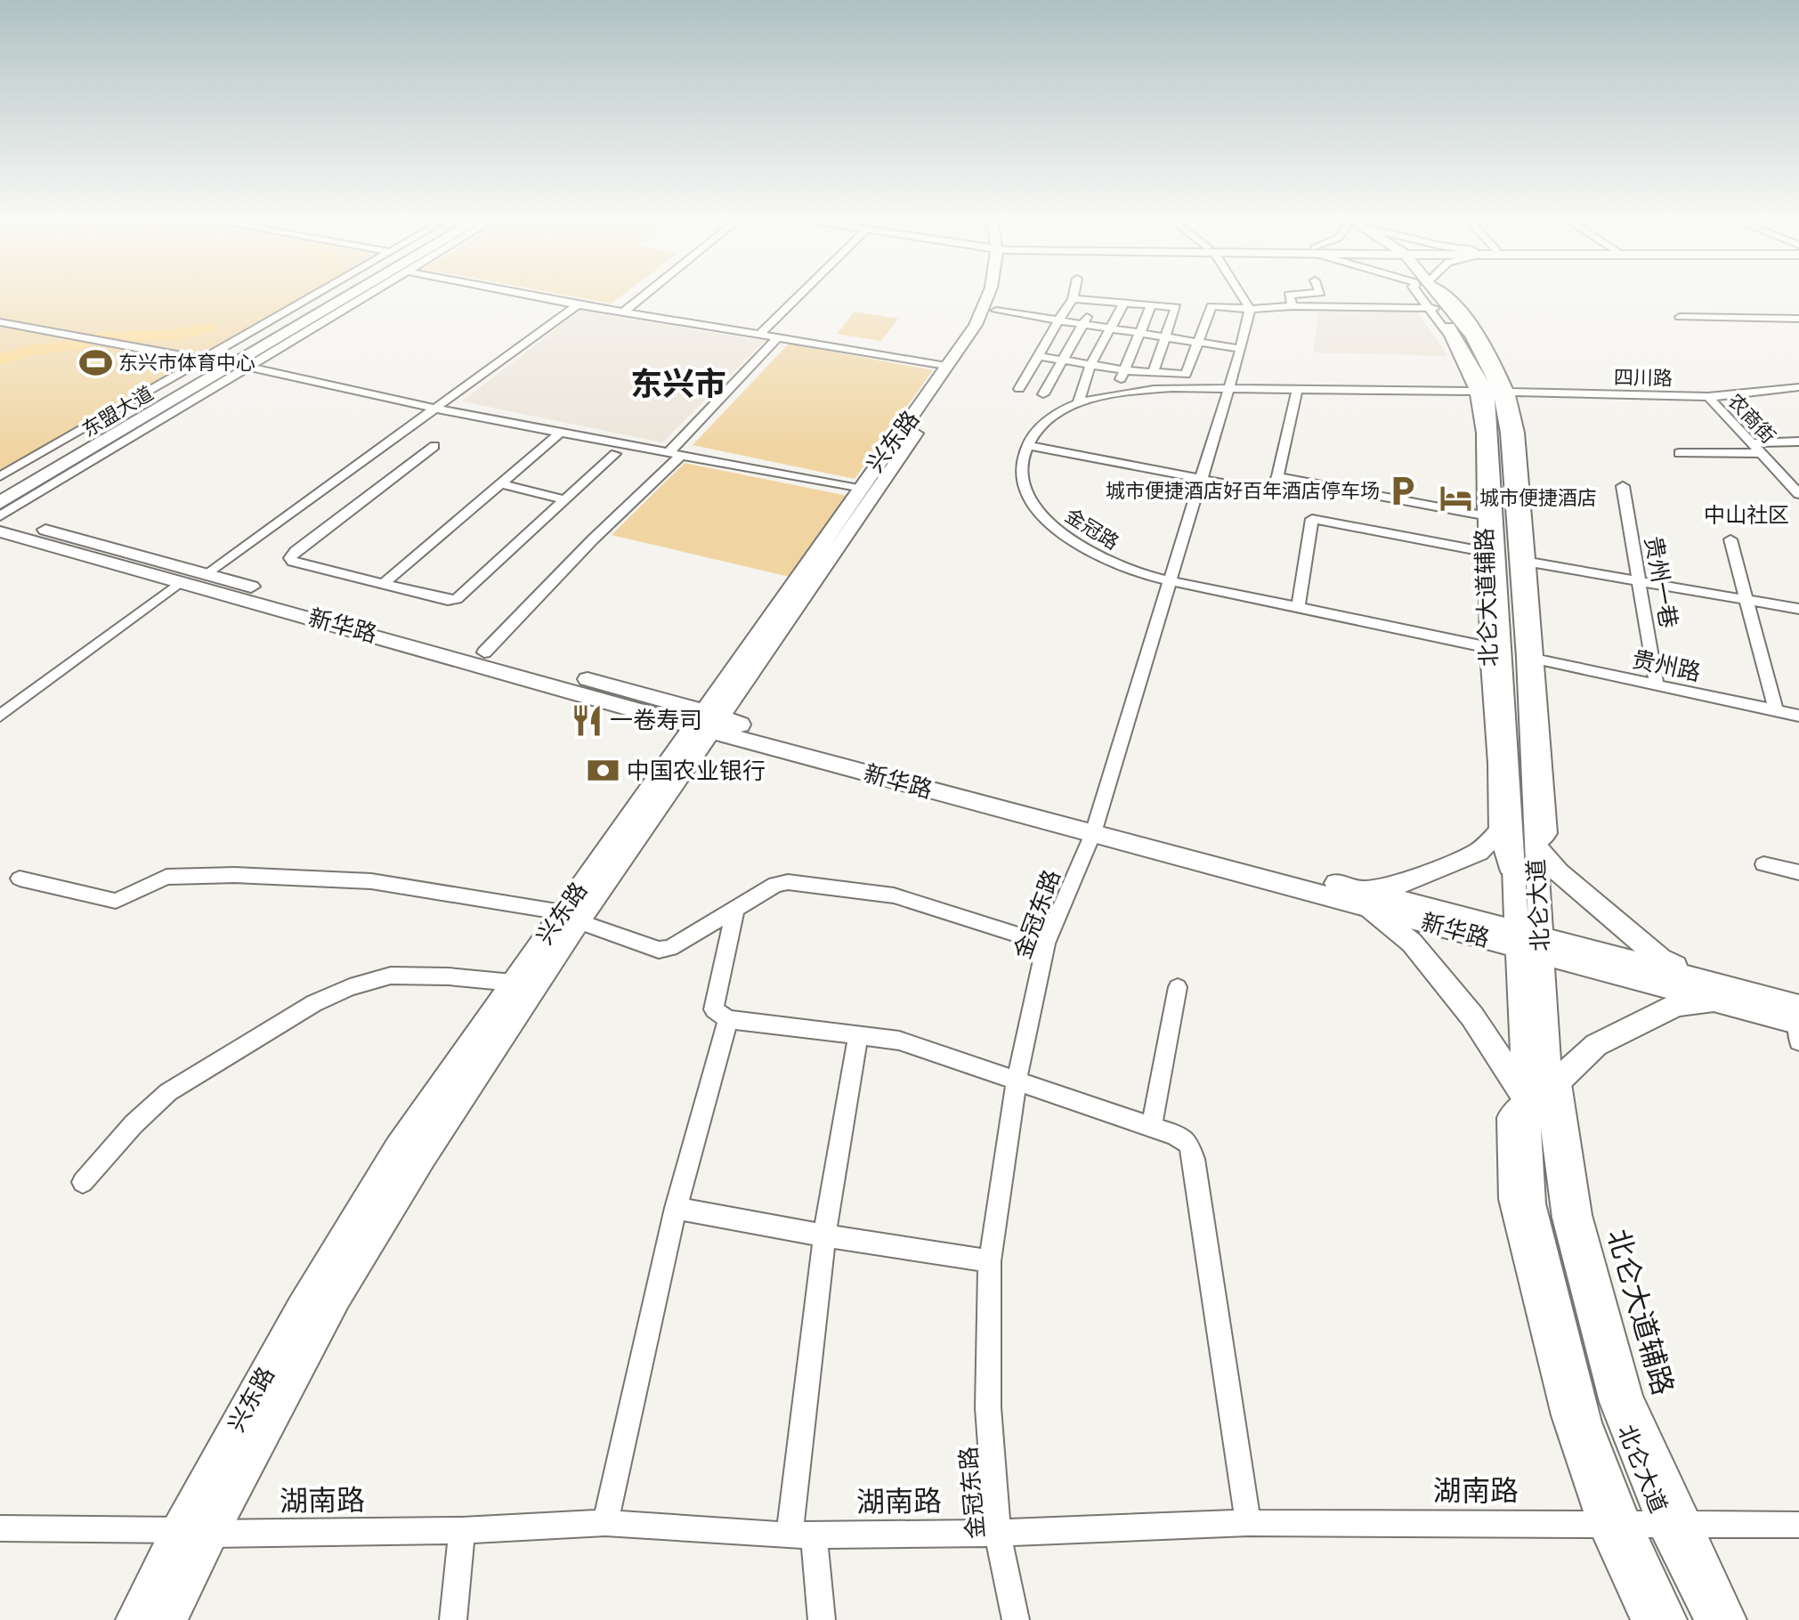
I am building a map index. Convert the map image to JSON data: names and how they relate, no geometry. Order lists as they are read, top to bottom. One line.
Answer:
{"streets":{"highway":["东盟大道"],"main road":["兴东路","新华路","北仑大道"],"street":["四川路","农商街","金冠路","贵州一巷","贵州路","金冠东路","湖南路"]},"crossings":[["四川路","农商街"],["四川路","北仑大道"],["兴东路","新华路"],["兴东路","湖南路"],["金冠路","北仑大道"],["金冠路","金冠东路"],["贵州一巷","贵州路"],["新华路","北仑大道"],["新华路","金冠东路"],["贵州路","北仑大道"],["北仑大道","湖南路"],["金冠东路","湖南路"]],"districts":["东兴市","中山社区"],"places":{"sports":["东兴市体育中心"],"parking":["城市便捷酒店好百年酒店停车场"],"hotel":["城市便捷酒店"],"restaurant":["一卷寿司"],"bank":["中国农业银行"]}}
